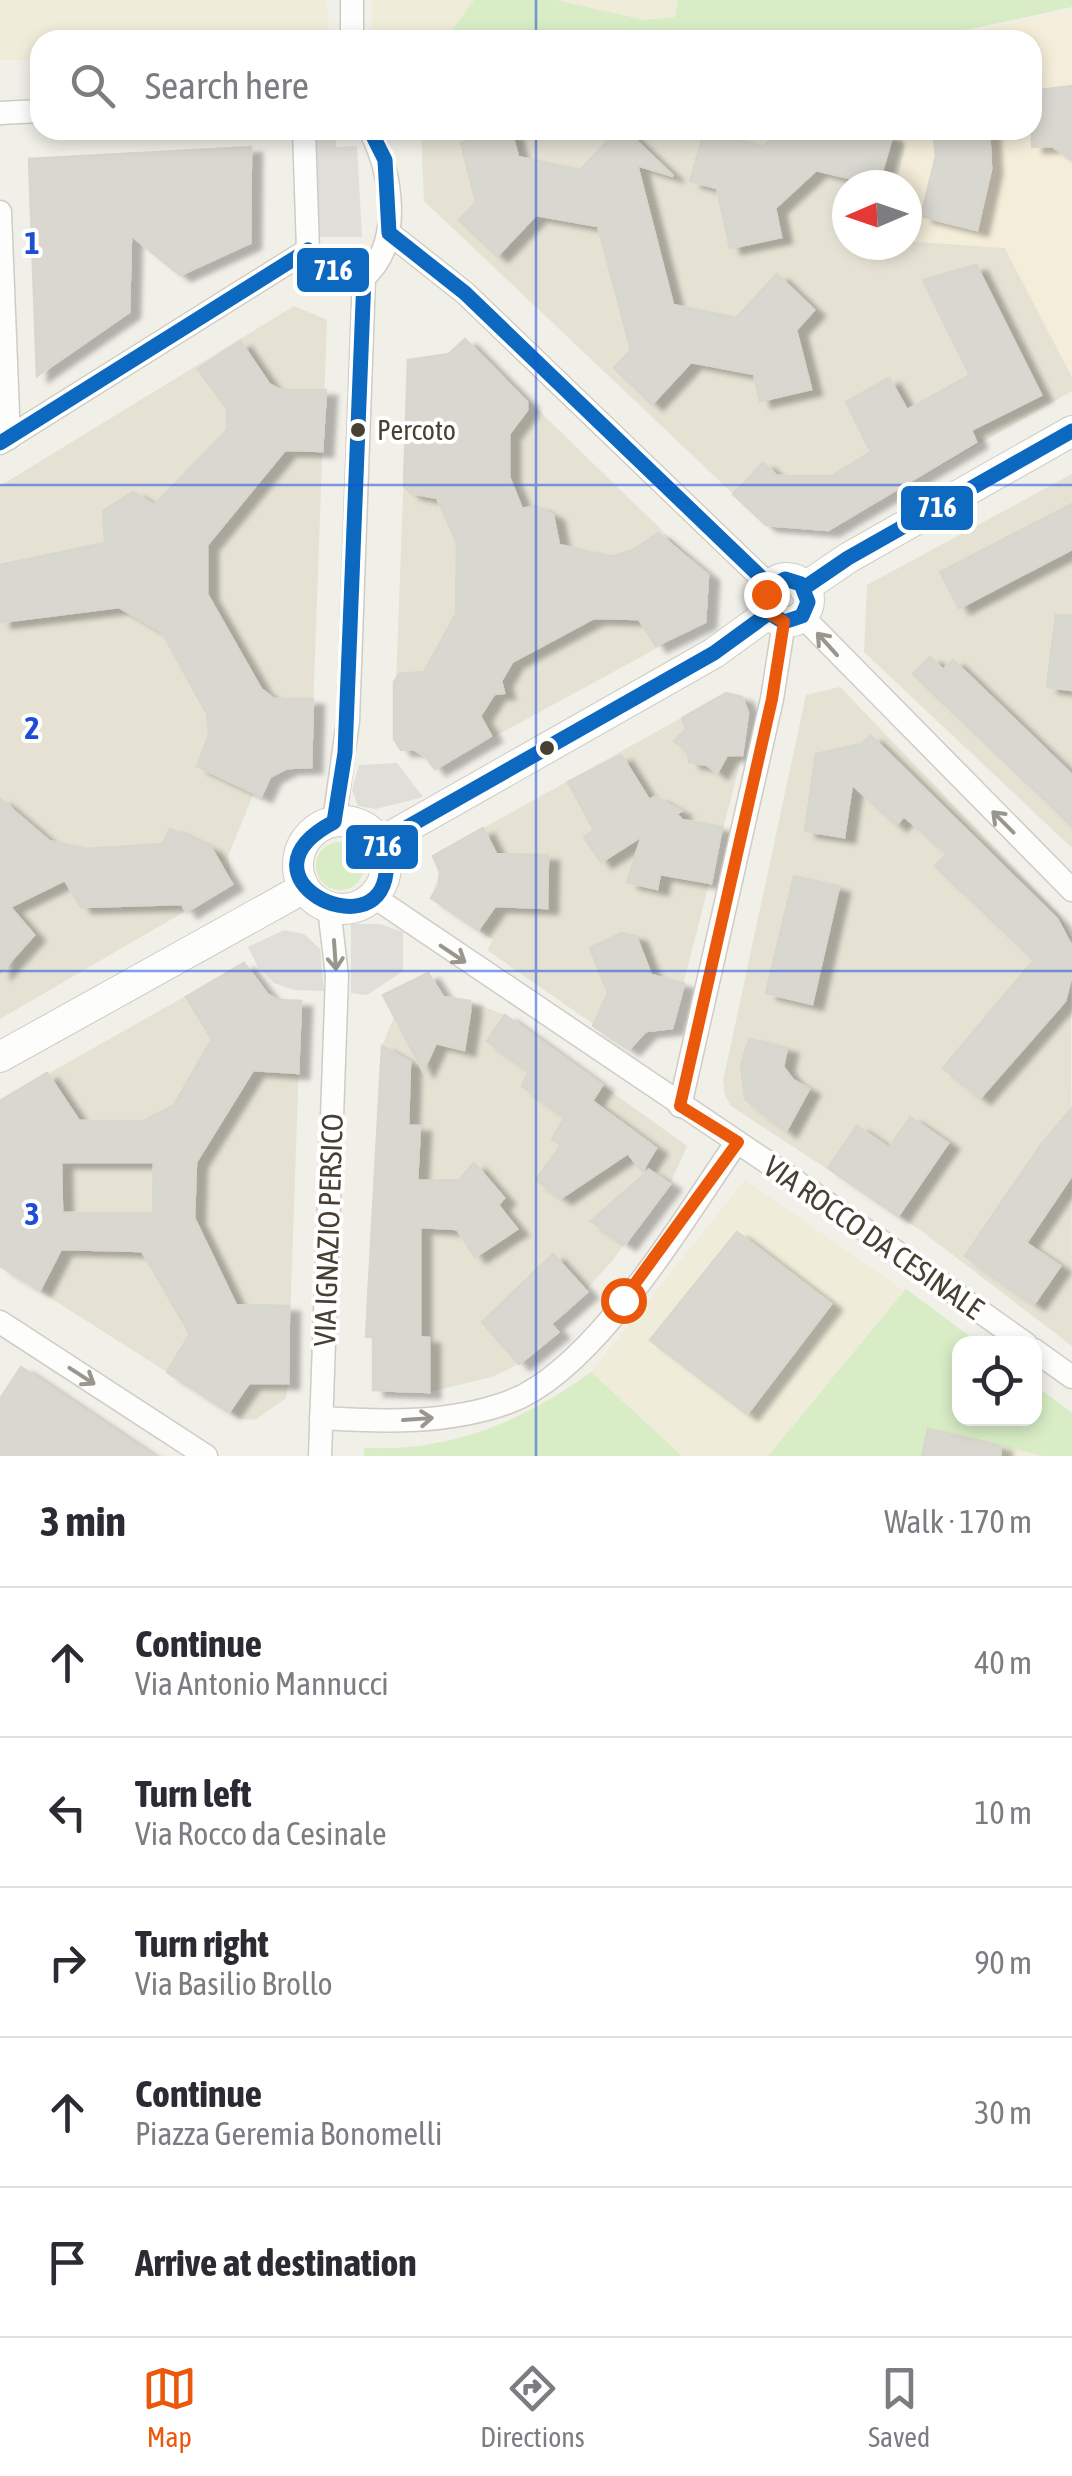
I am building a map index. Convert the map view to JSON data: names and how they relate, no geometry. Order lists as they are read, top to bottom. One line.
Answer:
{"streets":{"street":["VIA IGNAZIO PERSICO","VIA ROCCO DA CESINALE"]},"crossings":[["VIA IGNAZIO PERSICO","VIA ROCCO DA CESINALE"]],"one_way":["VIA IGNAZIO PERSICO","VIA ROCCO DA CESINALE"],"places":["Percoto"],"lines":["transit line 716"],"north":"left","page":{"search":"Search here","heading":["3 min","Walk · 170 m"],"list":[["Continue","Via Antonio Mannucci","40 m"],["Turn left","Via Rocco da Cesinale","10 m"],["Turn right","Via Basilio Brollo","90 m"],["Continue","Piazza Geremia Bonomelli","30 m"],"Arrive at destination"],"nav":["Map","Directions","Saved"]},"grid":{"rows":["1","2","3"]}}
